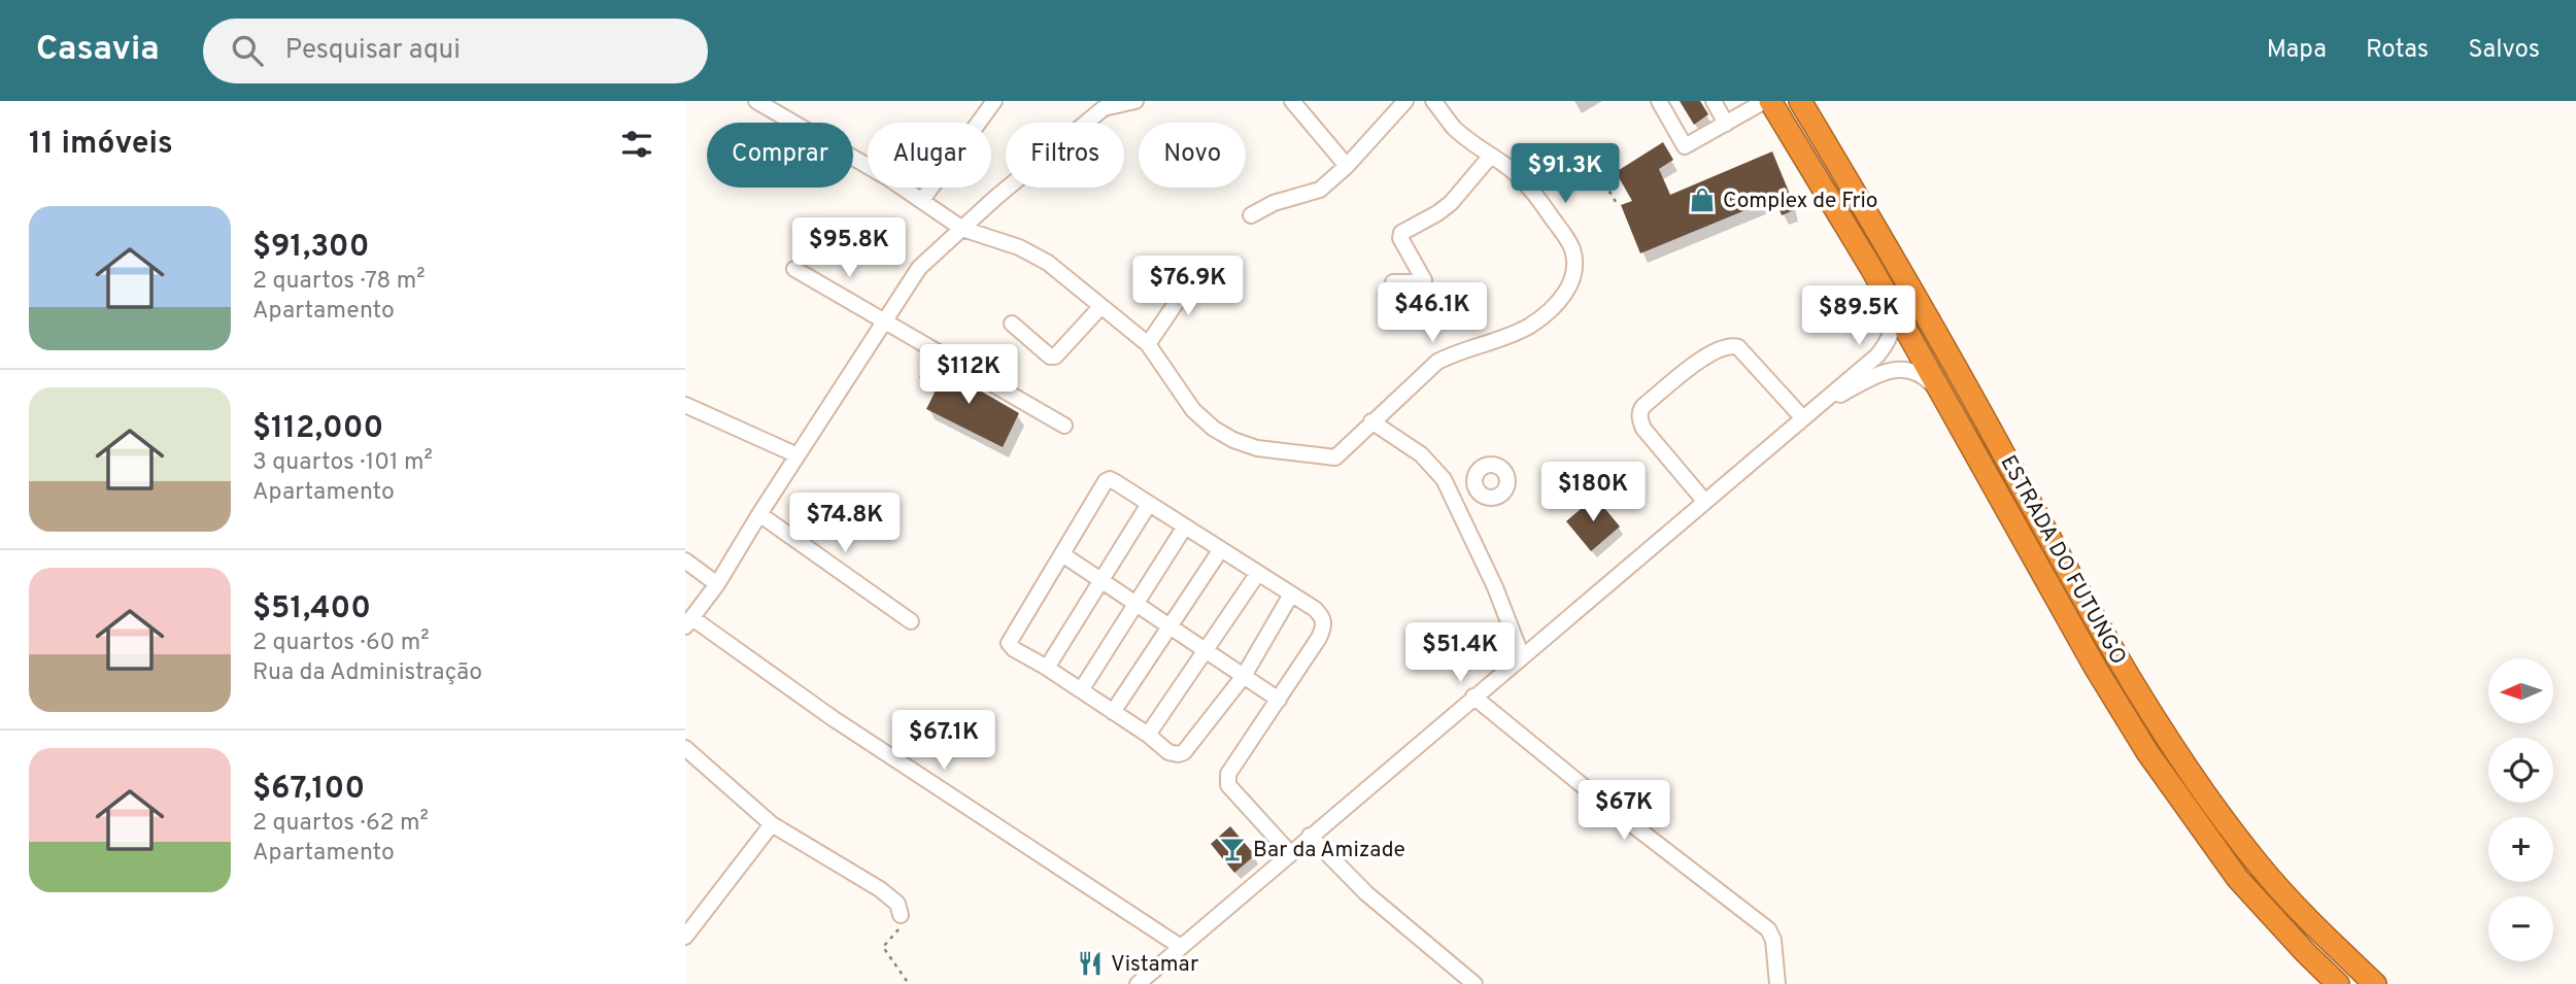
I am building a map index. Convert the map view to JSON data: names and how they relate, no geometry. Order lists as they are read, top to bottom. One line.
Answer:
{"streets":{"highway":["ESTRADA DO FUTUNGO"]},"places":{"shop":["Complex de Frio"],"bar":["Bar da Amizade"],"restaurant":["Vistamar"]},"north":"left","page":{"header":"Casavia","search":"Pesquisar aqui","nav":["Mapa","Rotas","Salvos"],"heading":"11 imóveis","chip":["Comprar","Alugar","Filtros","Novo"],"price":["$91.3K","$95.8K","$76.9K","$46.1K","$89.5K","$112K","$180K","$74.8K","$51.4K","$67.1K","$67K"],"list":[{"name":"$91,300","note":"2 quartos · 78 m² · Apartamento"},{"name":"$112,000","note":"3 quartos · 101 m² · Apartamento"},{"name":"$51,400","note":"2 quartos · 60 m² · Rua da Administração"},{"name":"$67,100","note":"2 quartos · 62 m² · Apartamento"}],"map_buttons":["+","−"]}}
